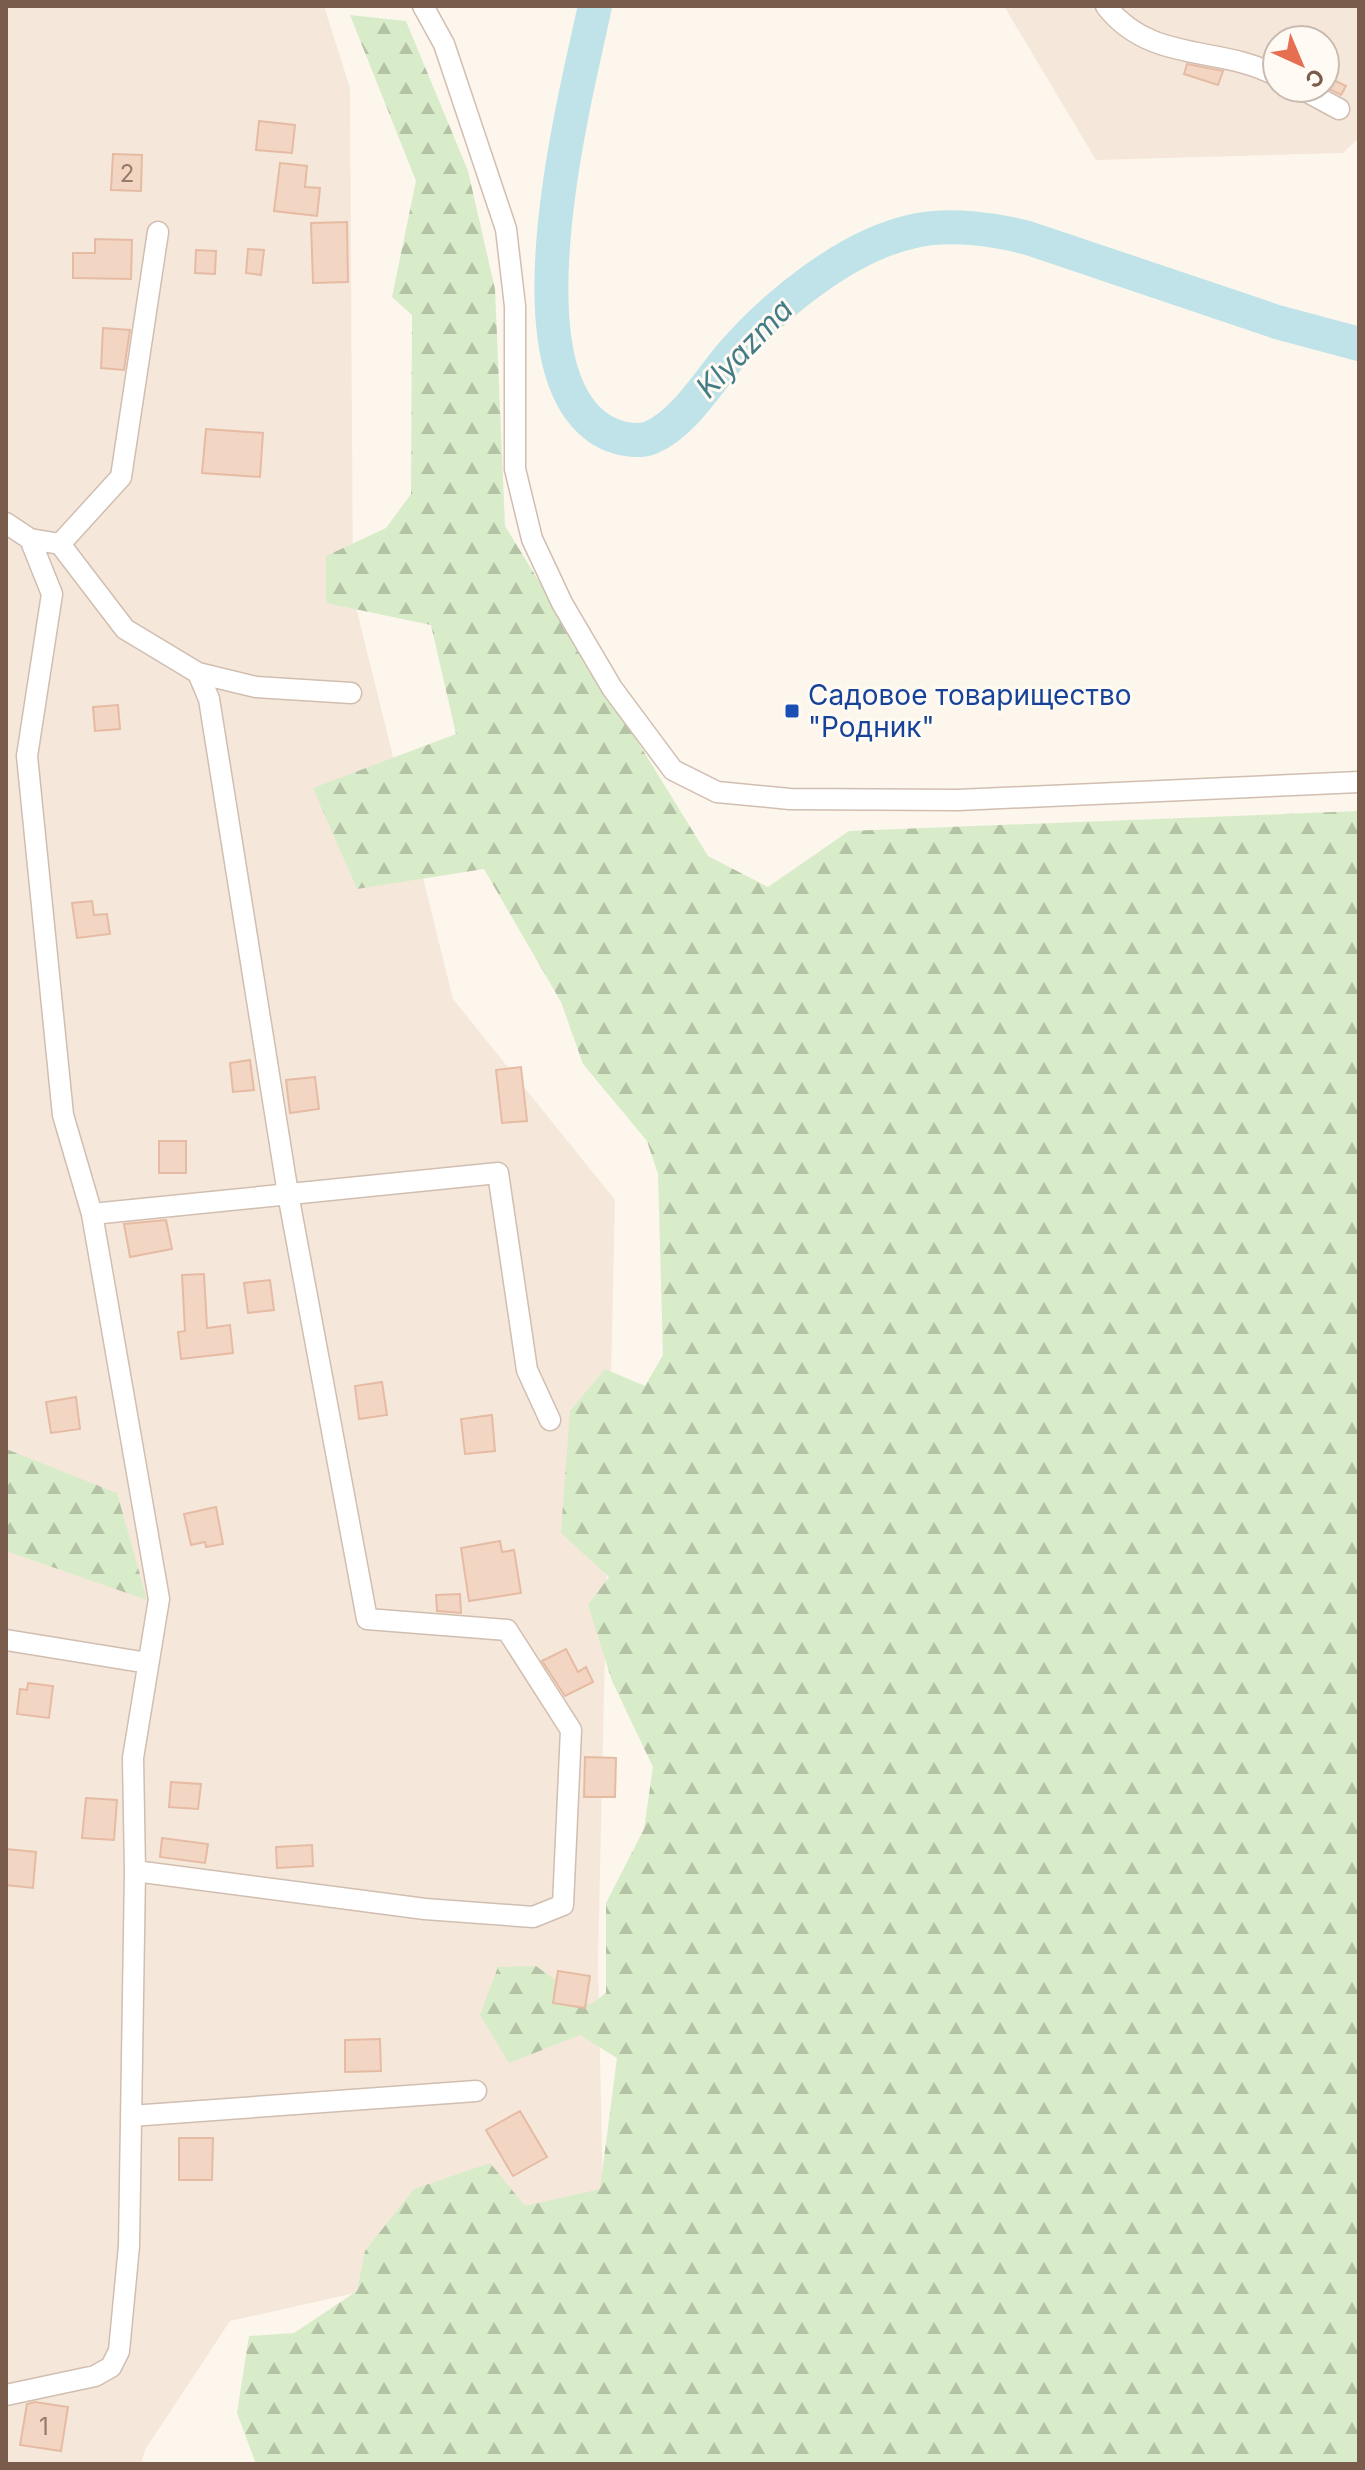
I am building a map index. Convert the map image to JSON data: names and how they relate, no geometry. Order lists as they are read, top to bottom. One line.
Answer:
{"water":["Klyazma"],"places":{"transit":["Садовое товарищество \"Родник\""]},"house_numbers":["2","1"],"north":"bottom right"}
